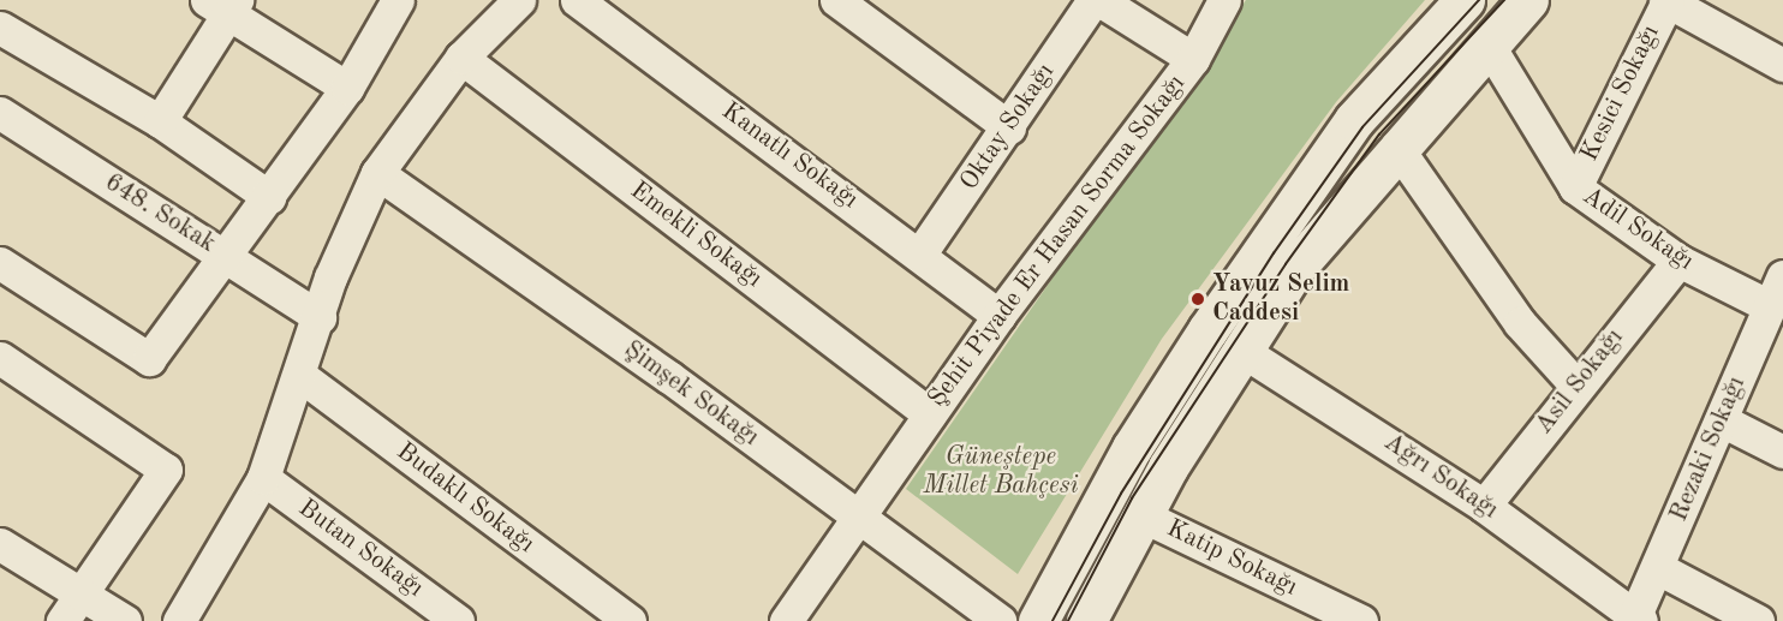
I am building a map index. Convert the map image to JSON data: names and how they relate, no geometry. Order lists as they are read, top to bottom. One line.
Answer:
{"streets":{"street":["Kesici Sokağı","Oktay Sokağı","Kanatlı Sokağı","648. Sokak","Adil Sokağı","Emekli Sokağı","Şehit Piyade Er Hasan Sorma Sokağı","Asil Sokağı","Şimşek Sokağı","Rezaki Sokağı","Ağrı Sokağı","Budaklı Sokağı","Butan Sokağı","Katip Sokağı"]},"crossings":[["Kesici Sokağı","Adil Sokağı"],["Oktay Sokağı","Kanatlı Sokağı"],["Kanatlı Sokağı","Şehit Piyade Er Hasan Sorma Sokağı"],["Adil Sokağı","Asil Sokağı"],["Adil Sokağı","Rezaki Sokağı"],["Emekli Sokağı","Şehit Piyade Er Hasan Sorma Sokağı"],["Şehit Piyade Er Hasan Sorma Sokağı","Şimşek Sokağı"],["Asil Sokağı","Ağrı Sokağı"],["Rezaki Sokağı","Ağrı Sokağı"]],"parks":["Güneştepe Millet Bahçesi"],"places":["Yavuz Selim Caddesi"]}
